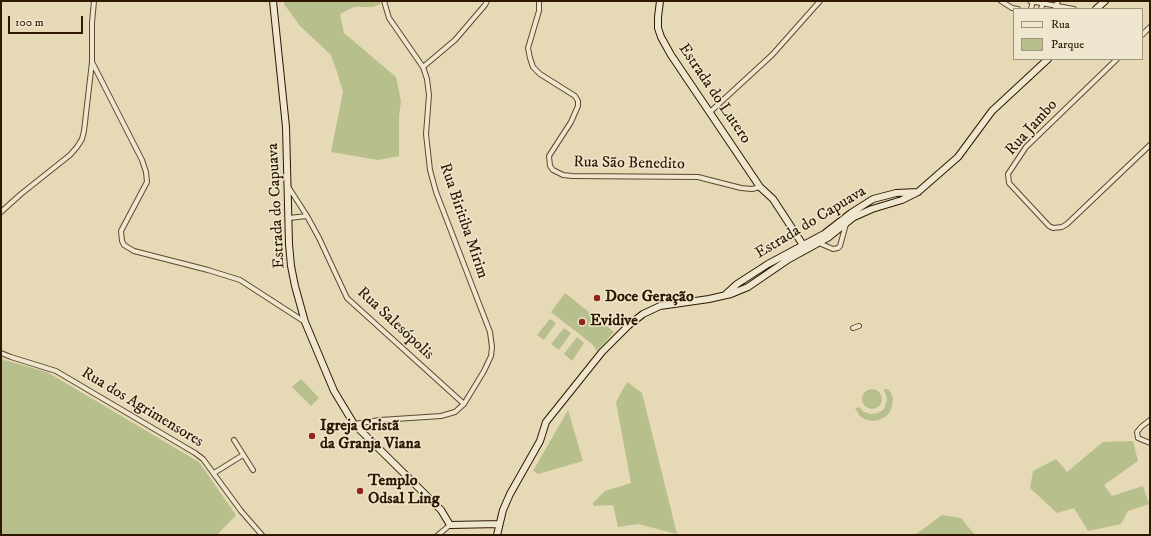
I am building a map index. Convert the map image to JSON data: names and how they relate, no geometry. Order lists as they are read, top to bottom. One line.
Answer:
{"streets":{"main road":["Estrada do Lutero","Estrada do Capuava"],"street":["Rua Jambo","Rua São Benedito","Rua Biritiba Mirim","Rua Salesópolis","Rua dos Agrimensores"]},"crossings":[["Estrada do Lutero","Rua São Benedito"],["Estrada do Lutero","Estrada do Capuava"],["Estrada do Capuava","Rua Salesópolis"],["Rua Biritiba Mirim","Rua Salesópolis"]],"places":["Doce Geração","Evidive","Igreja Cristã da Granja Viana","Templo Odsal Ling"],"legend":["Rua","Parque"],"scale_bar":"100 m"}
